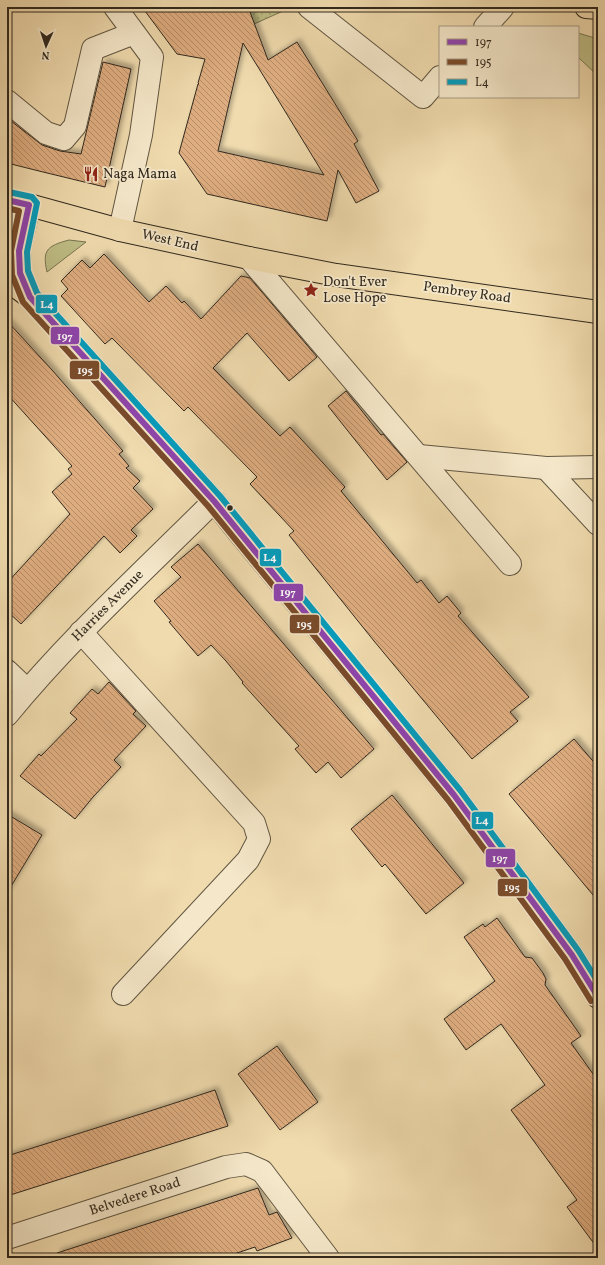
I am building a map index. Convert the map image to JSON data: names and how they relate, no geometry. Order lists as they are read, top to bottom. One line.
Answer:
{"streets":{"main road":["West End","Pembrey Road"],"street":["Harries Avenue","Belvedere Road"]},"crossings":[["West End","Pembrey Road"]],"places":{"restaurant":["Naga Mama"],"place":["Don't Ever Lose Hope"]},"lines":["transit line L4","transit line 197","transit line 195"],"legend":["197","195","L4"],"north":"bottom"}
